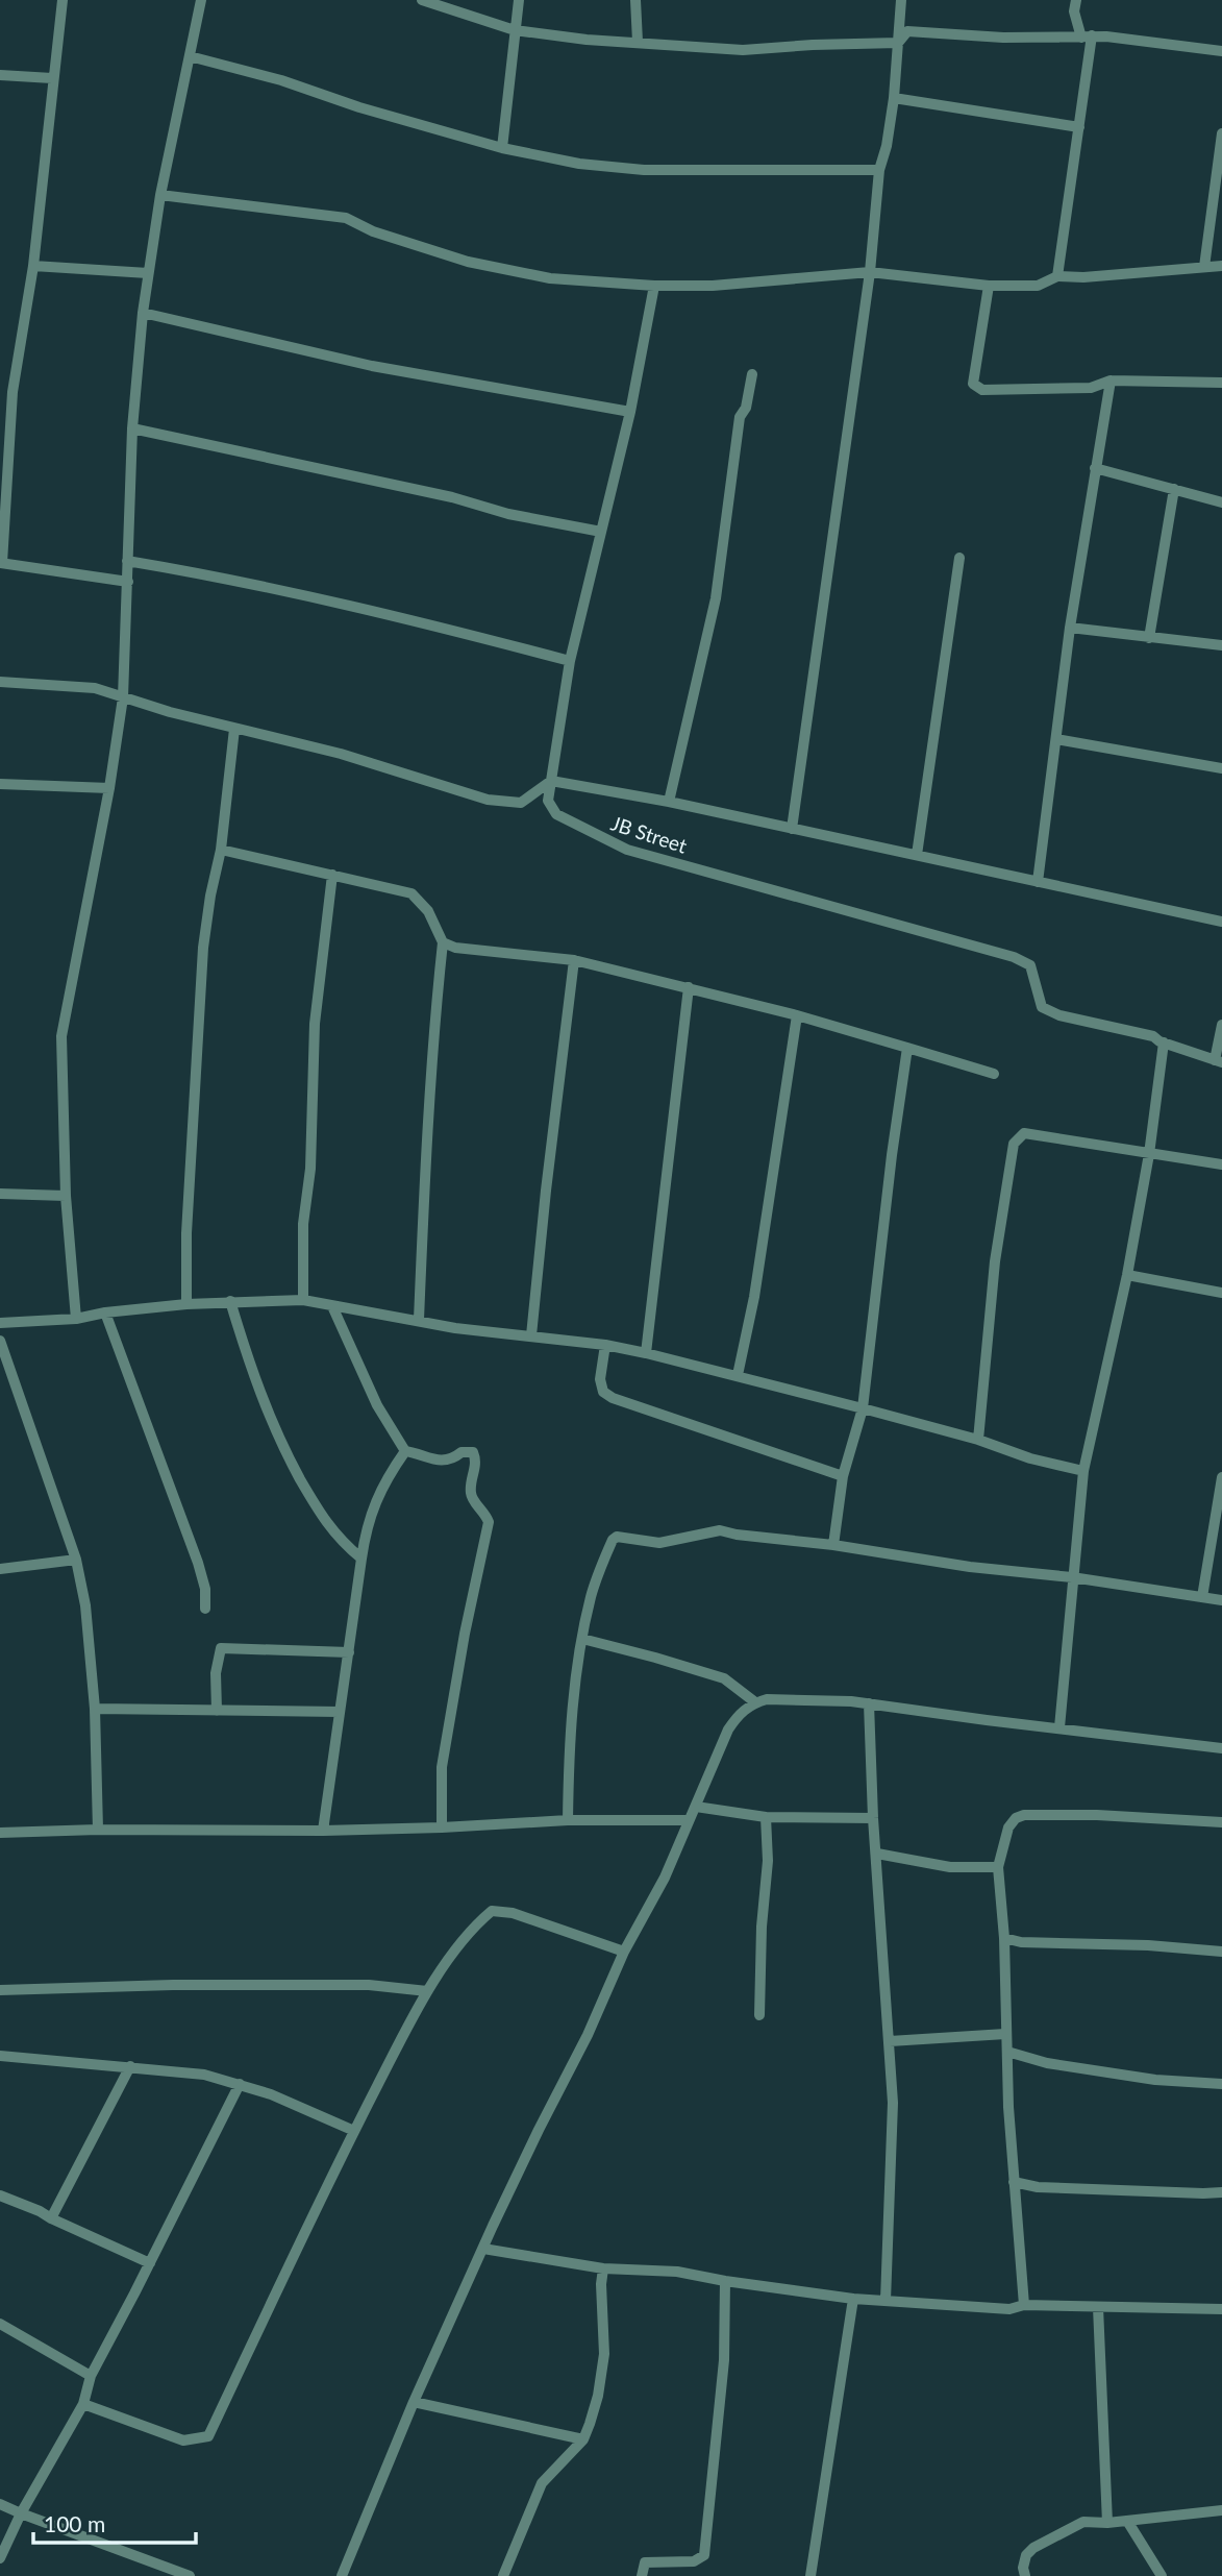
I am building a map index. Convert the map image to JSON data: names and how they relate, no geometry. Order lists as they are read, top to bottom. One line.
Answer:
{"streets":{"street":["JB Street"]},"scale_bar":"100 m"}
